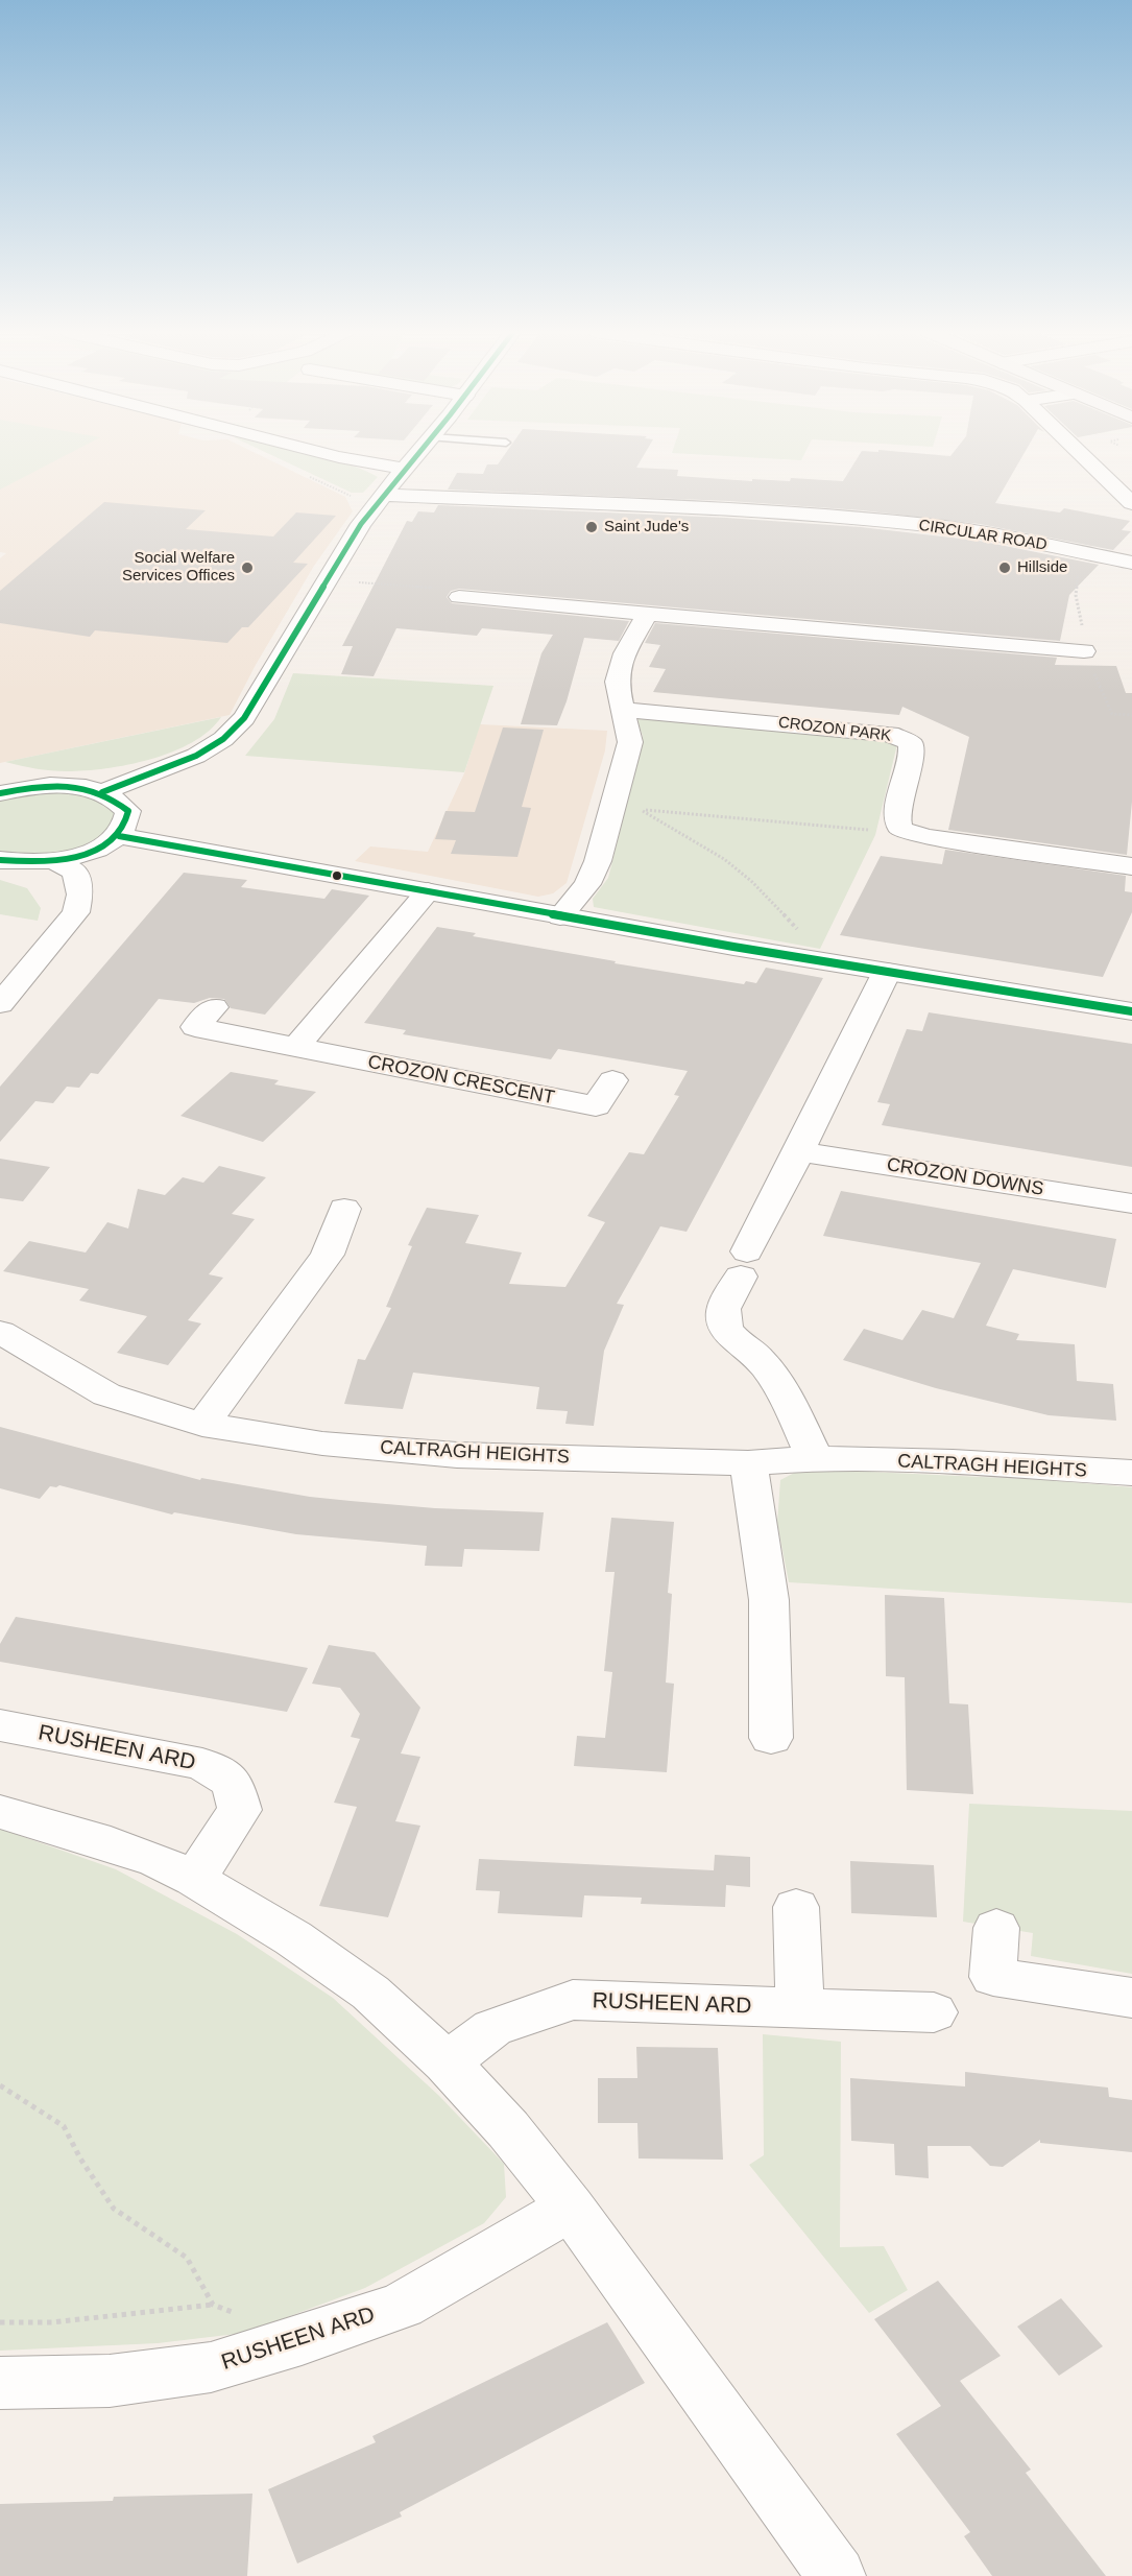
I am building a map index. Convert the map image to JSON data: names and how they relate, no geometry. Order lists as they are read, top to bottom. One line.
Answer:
{"streets":{"street":["CIRCULAR ROAD","CROZON PARK","CROZON CRESCENT","CROZON DOWNS","CALTRAGH HEIGHTS","RUSHEEN ARD"]},"places":["Saint Jude's","Social Welfare Services Offices","Hillside"]}
